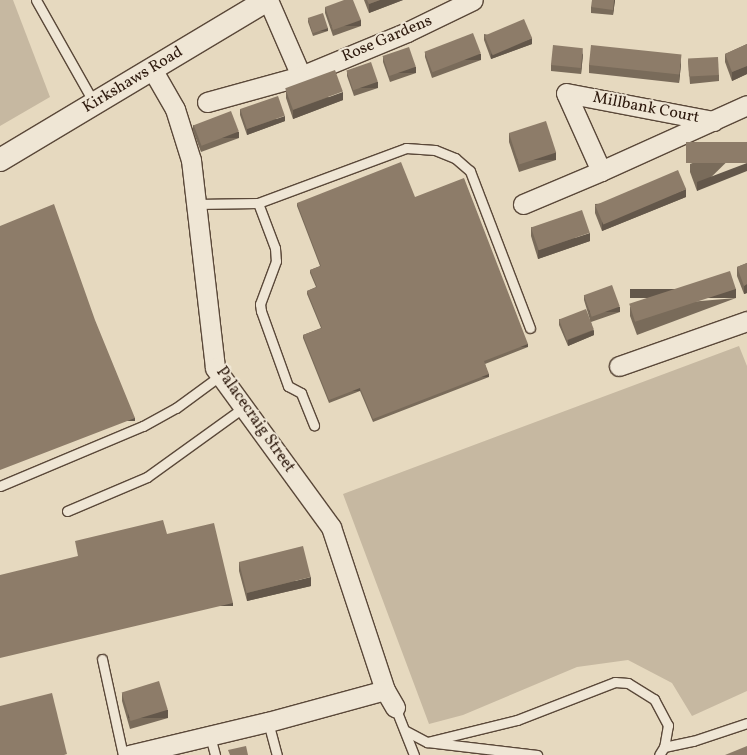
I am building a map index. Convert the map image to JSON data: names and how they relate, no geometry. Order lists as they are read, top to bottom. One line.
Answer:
{"streets":{"street":["Rose Gardens","Kirkshaws Road","Millbank Court","Palacecraig Street"]},"crossings":[["Kirkshaws Road","Palacecraig Street"]]}
